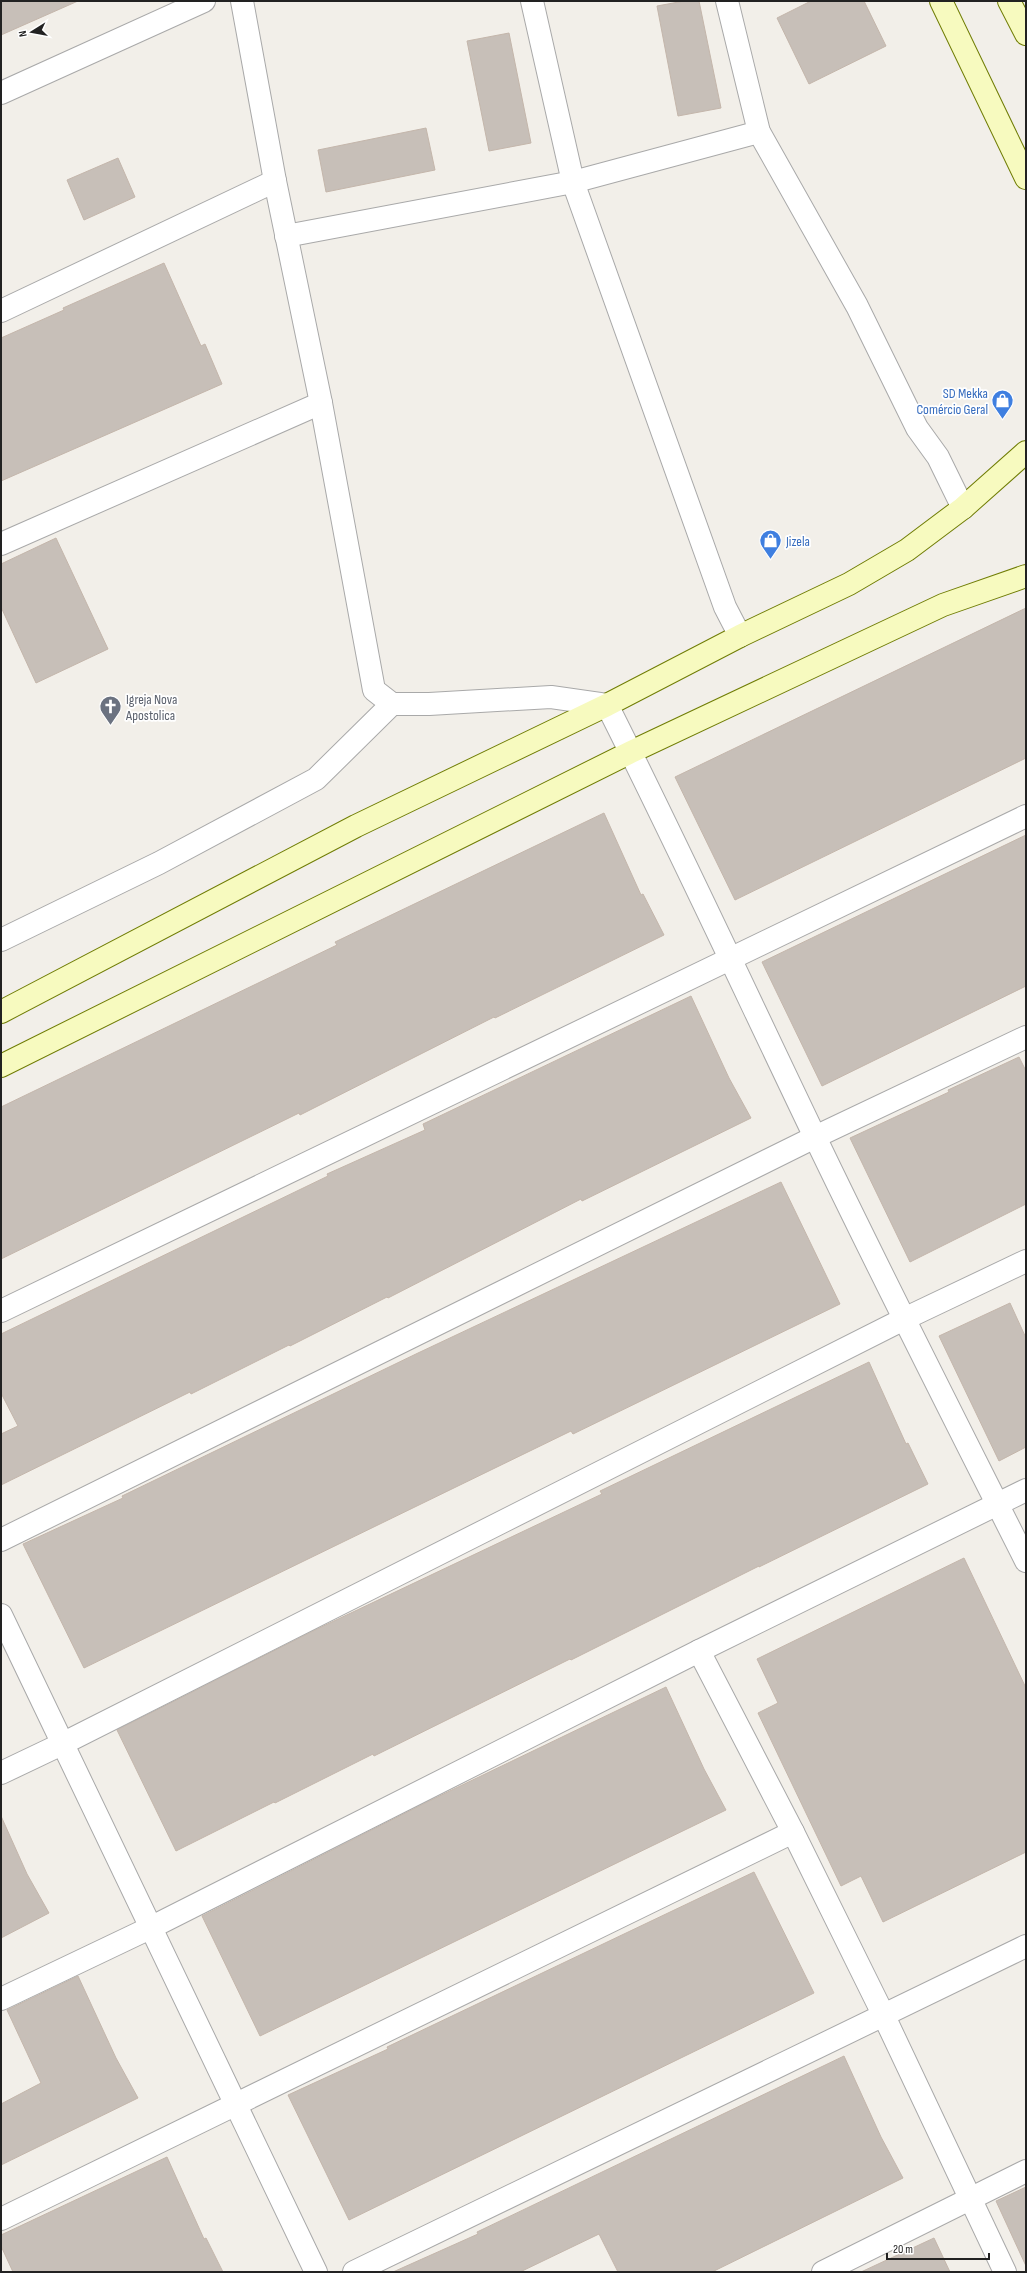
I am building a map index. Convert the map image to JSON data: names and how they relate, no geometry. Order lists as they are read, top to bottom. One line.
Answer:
{"places":{"shop":["SD Mekka Comércio Geral","Jizela"],"church":["Igreja Nova Apostolica"]},"scale_bar":"20 m","north":"left"}
